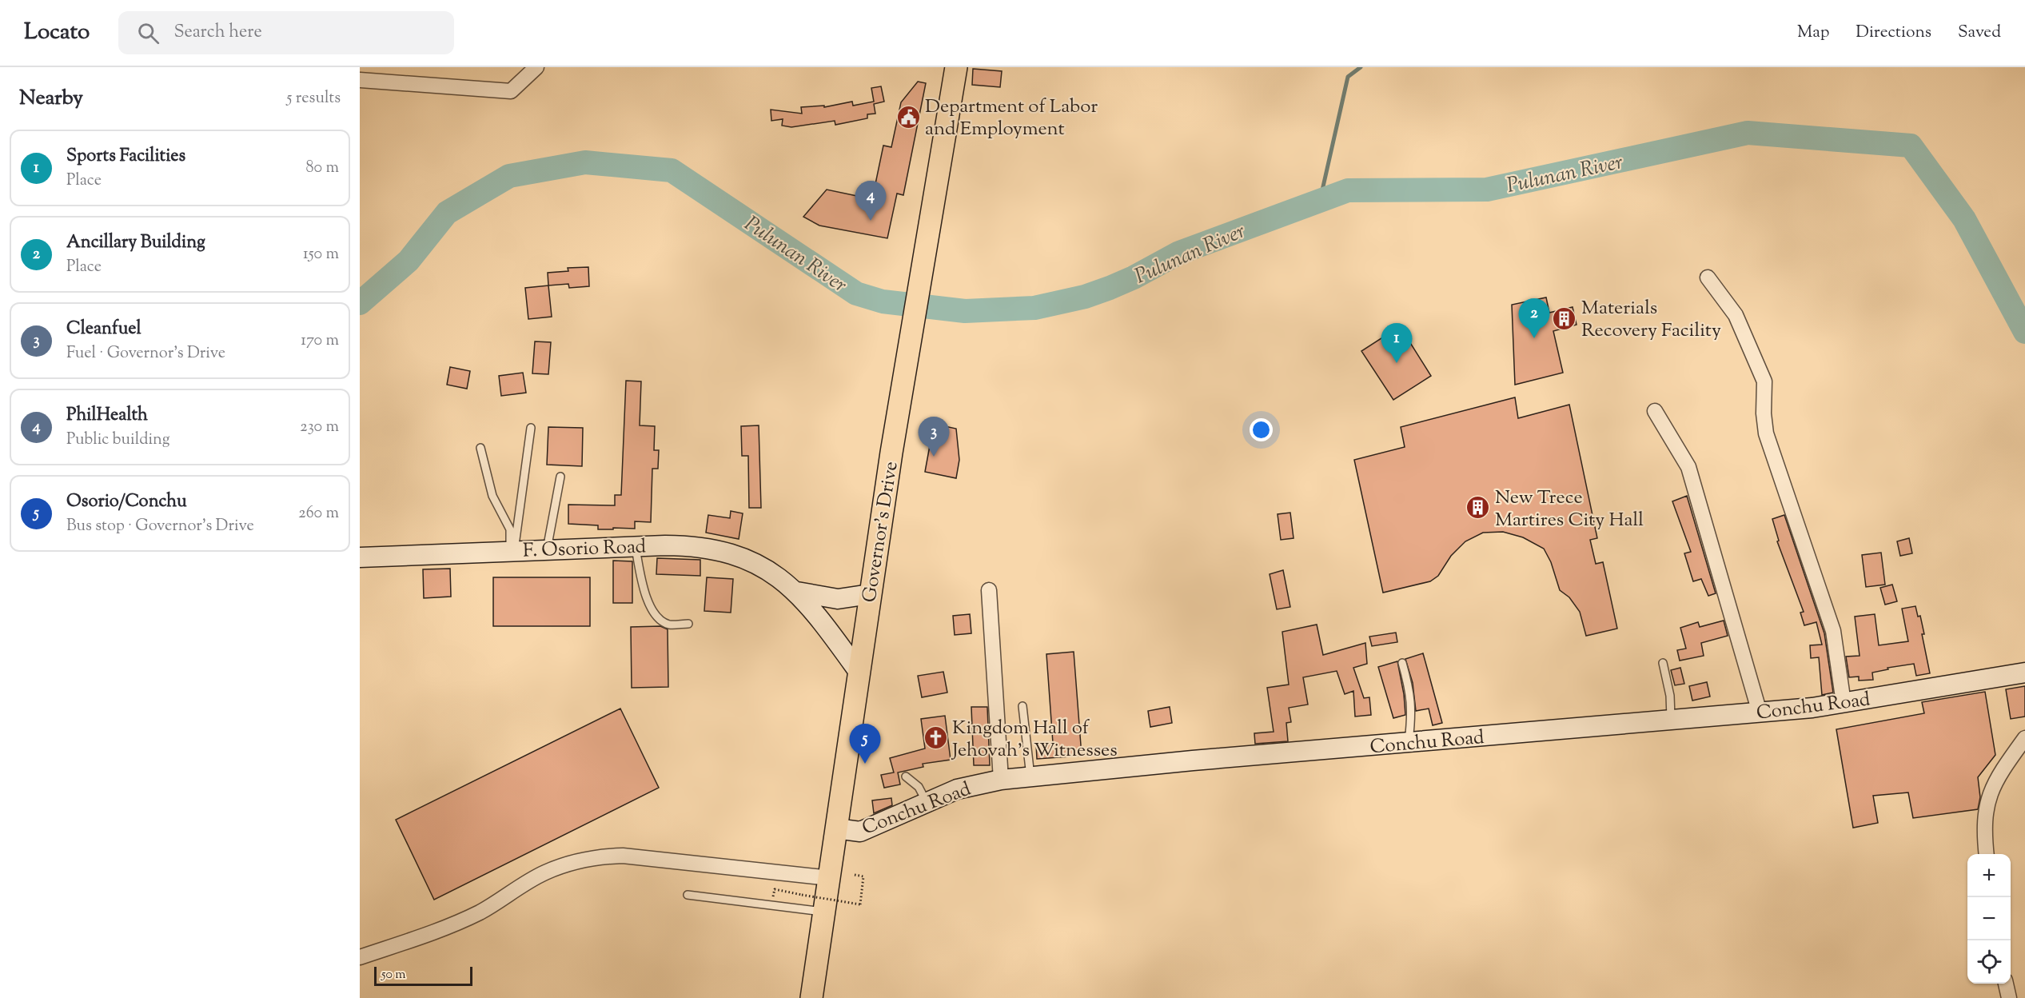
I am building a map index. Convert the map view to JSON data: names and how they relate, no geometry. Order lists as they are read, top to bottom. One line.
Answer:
{"streets":{"main road":["Governor's Drive","F. Osorio Road","Conchu Road"]},"crossings":[["Governor's Drive","F. Osorio Road"],["Governor's Drive","Conchu Road"]],"water":["Pulunan River"],"places":{"public building":["Department of Labor and Employment"],"building":["Materials Recovery Facility","New Trece Martires City Hall"],"church":["Kingdom Hall of Jehovah's Witnesses"]},"scale_bar":"50 m","page":{"header":"Locato","search":"Search here","nav":["Map","Directions","Saved"],"heading":["Nearby","5 results"],"list":[{"mark":"1","name":"Sports Facilities","note":"Place","value":"80 m"},{"mark":"2","name":"Ancillary Building","note":"Place","value":"150 m"},{"mark":"3","name":"Cleanfuel","note":"Fuel · Governor's Drive","value":"170 m"},{"mark":"4","name":"PhilHealth","note":"Public building","value":"230 m"},{"mark":"5","name":"Osorio/Conchu","note":"Bus stop · Governor's Drive","value":"260 m"}],"pins":["4","2","1","3","5"],"map_buttons":["+","−"],"scale":"50 m"}}
